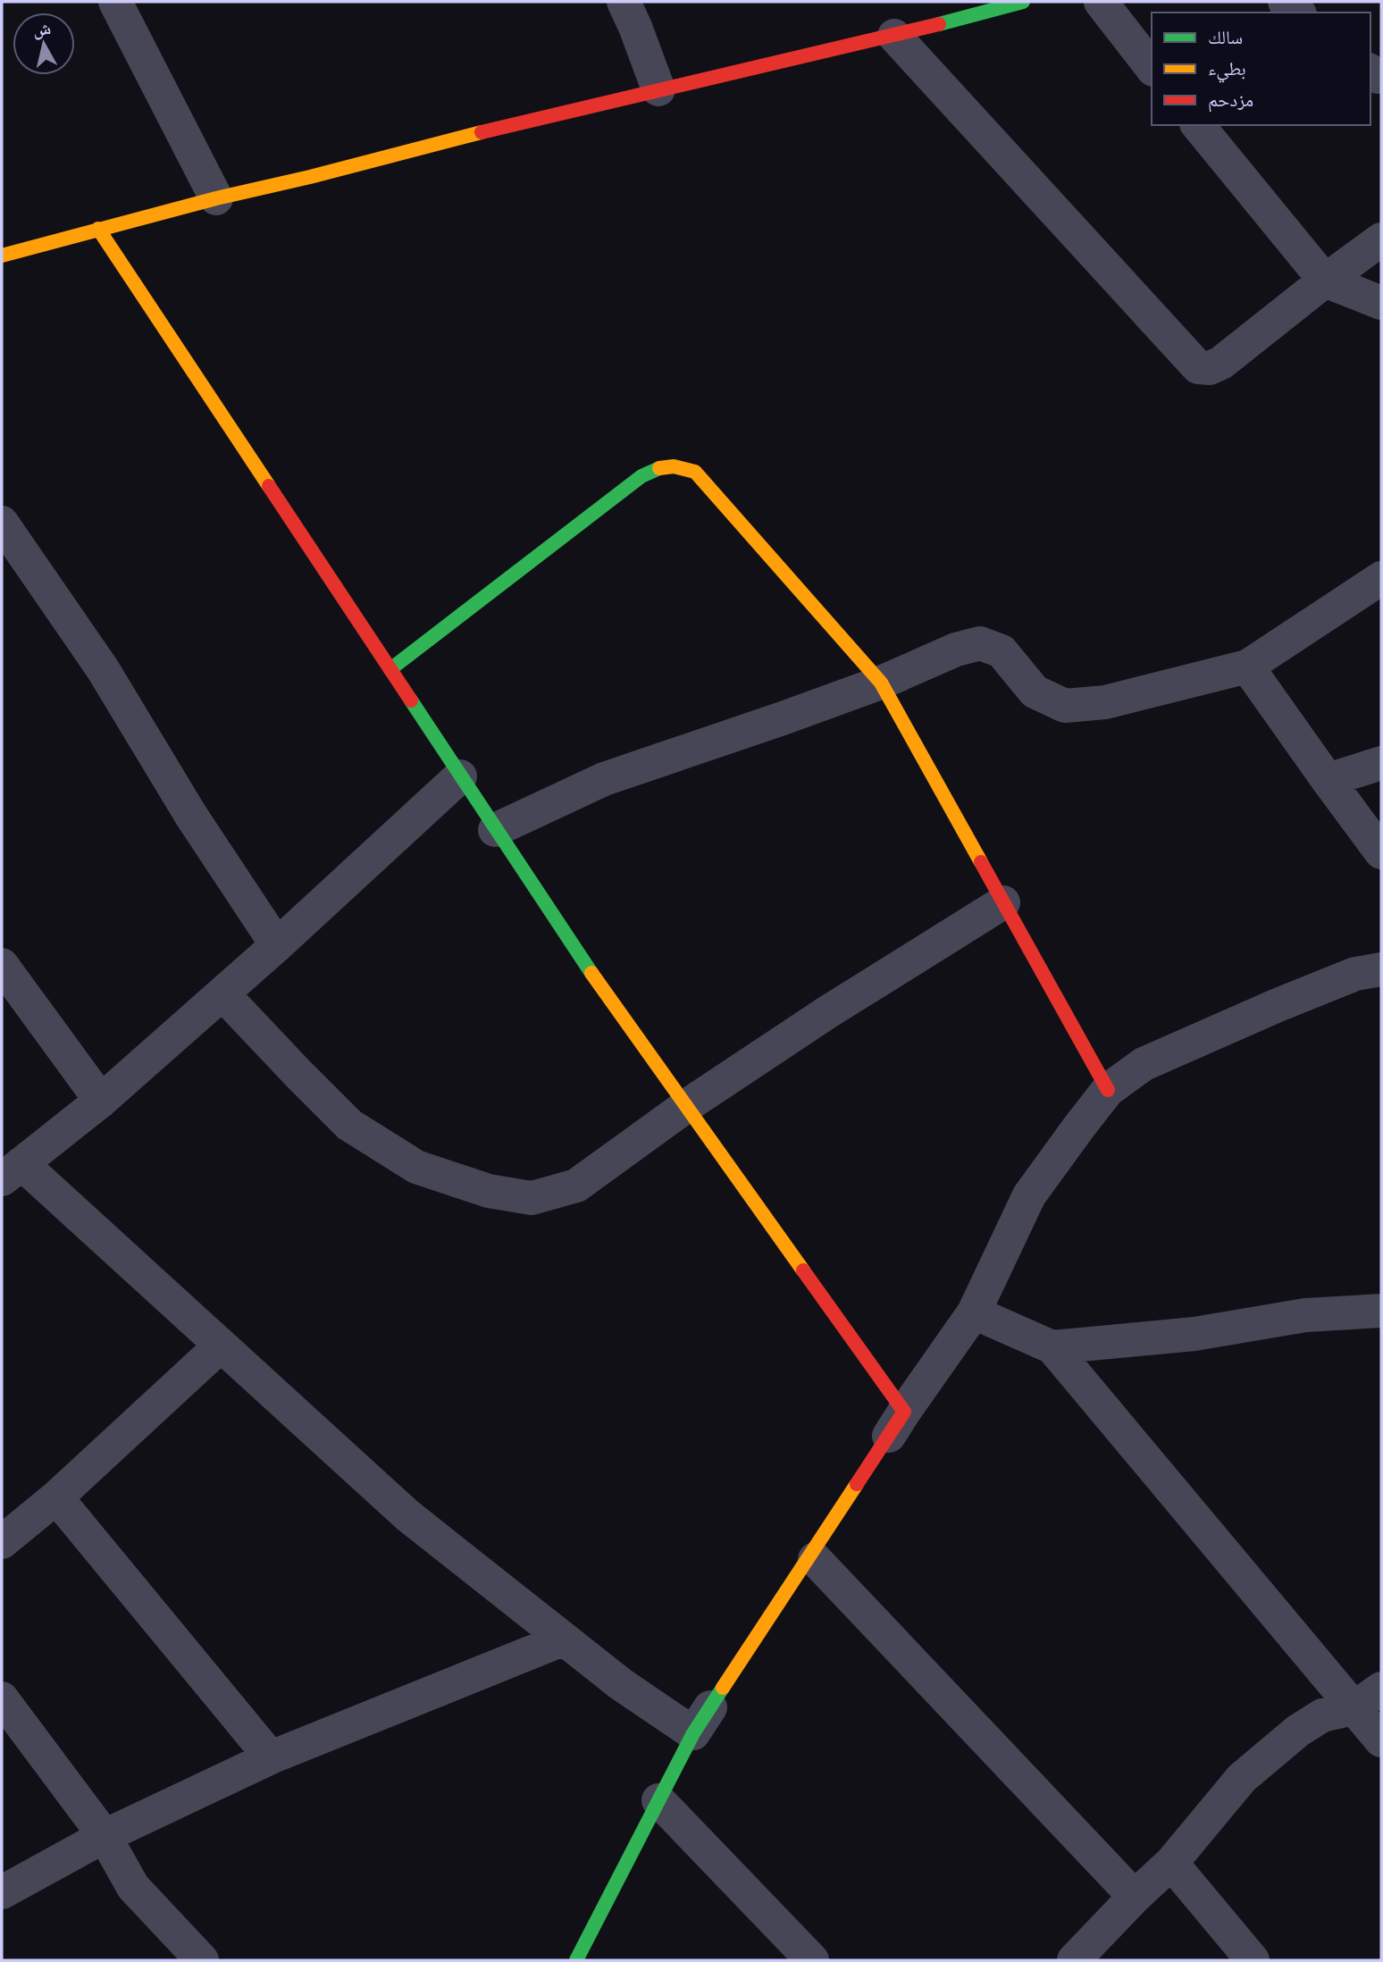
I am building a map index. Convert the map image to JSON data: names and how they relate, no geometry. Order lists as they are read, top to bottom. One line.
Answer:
{"legend":["سالك","بطيء","مزدحم"],"north":"top"}
